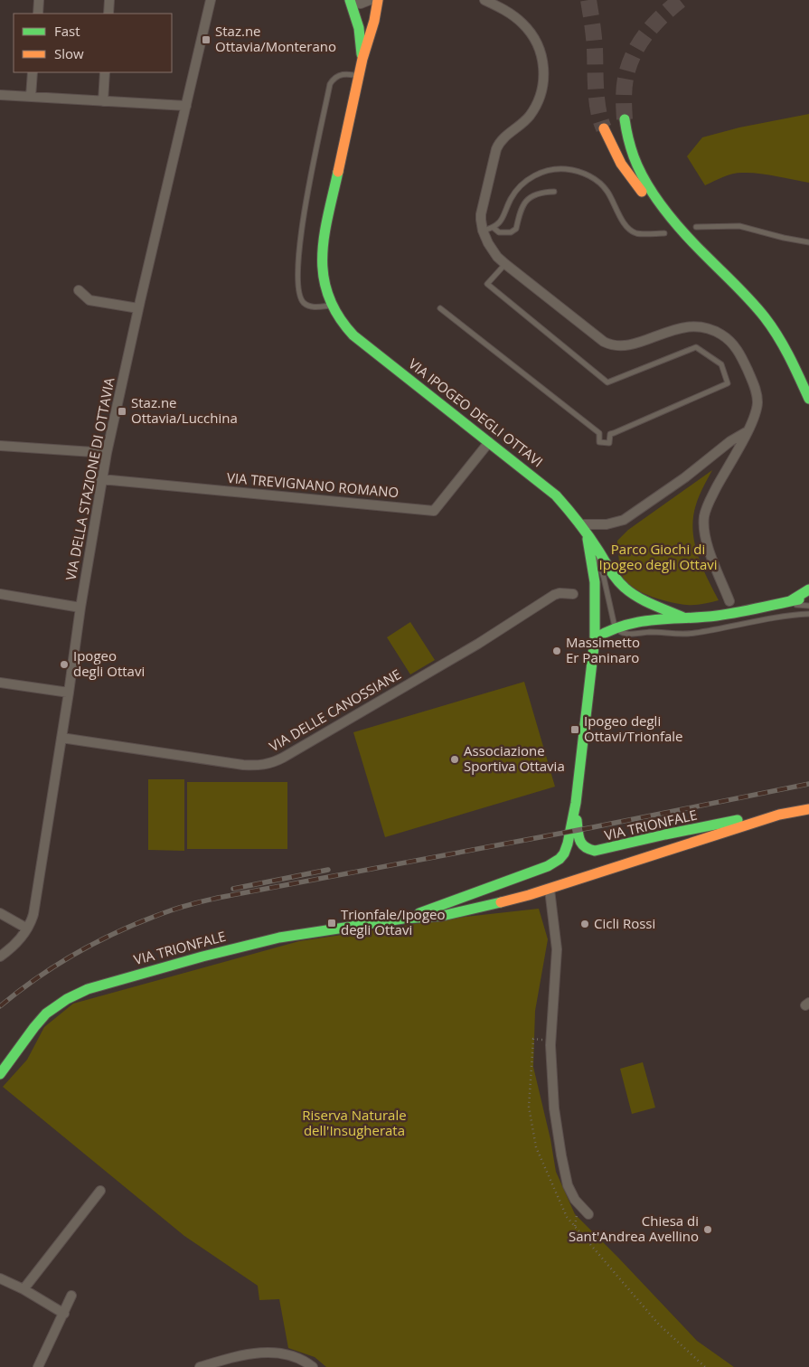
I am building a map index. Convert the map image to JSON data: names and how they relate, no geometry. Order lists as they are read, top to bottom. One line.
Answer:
{"streets":{"main road":["VIA IPOGEO DEGLI OTTAVI","VIA TRIONFALE"],"street":["VIA DELLA STAZIONE DI OTTAVIA","VIA TREVIGNANO ROMANO","VIA DELLE CANOSSIANE"]},"crossings":[["VIA IPOGEO DEGLI OTTAVI","VIA TREVIGNANO ROMANO"],["VIA IPOGEO DEGLI OTTAVI","VIA TRIONFALE"],["VIA DELLA STAZIONE DI OTTAVIA","VIA TREVIGNANO ROMANO"],["VIA DELLA STAZIONE DI OTTAVIA","VIA DELLE CANOSSIANE"]],"parks":["Parco Giochi di Ipogeo degli Ottavi","Riserva Naturale dell'Insugherata"],"places":{"transit":["Staz.ne Ottavia/Monterano","Staz.ne Ottavia/Lucchina","Ipogeo degli Ottavi/Trionfale","Trionfale/Ipogeo degli Ottavi"],"other":["Massimetto Er Paninaro","Ipogeo degli Ottavi","Associazione Sportiva Ottavia","Cicli Rossi","Chiesa di Sant'Andrea Avellino"]},"legend":["Fast","Slow"]}
